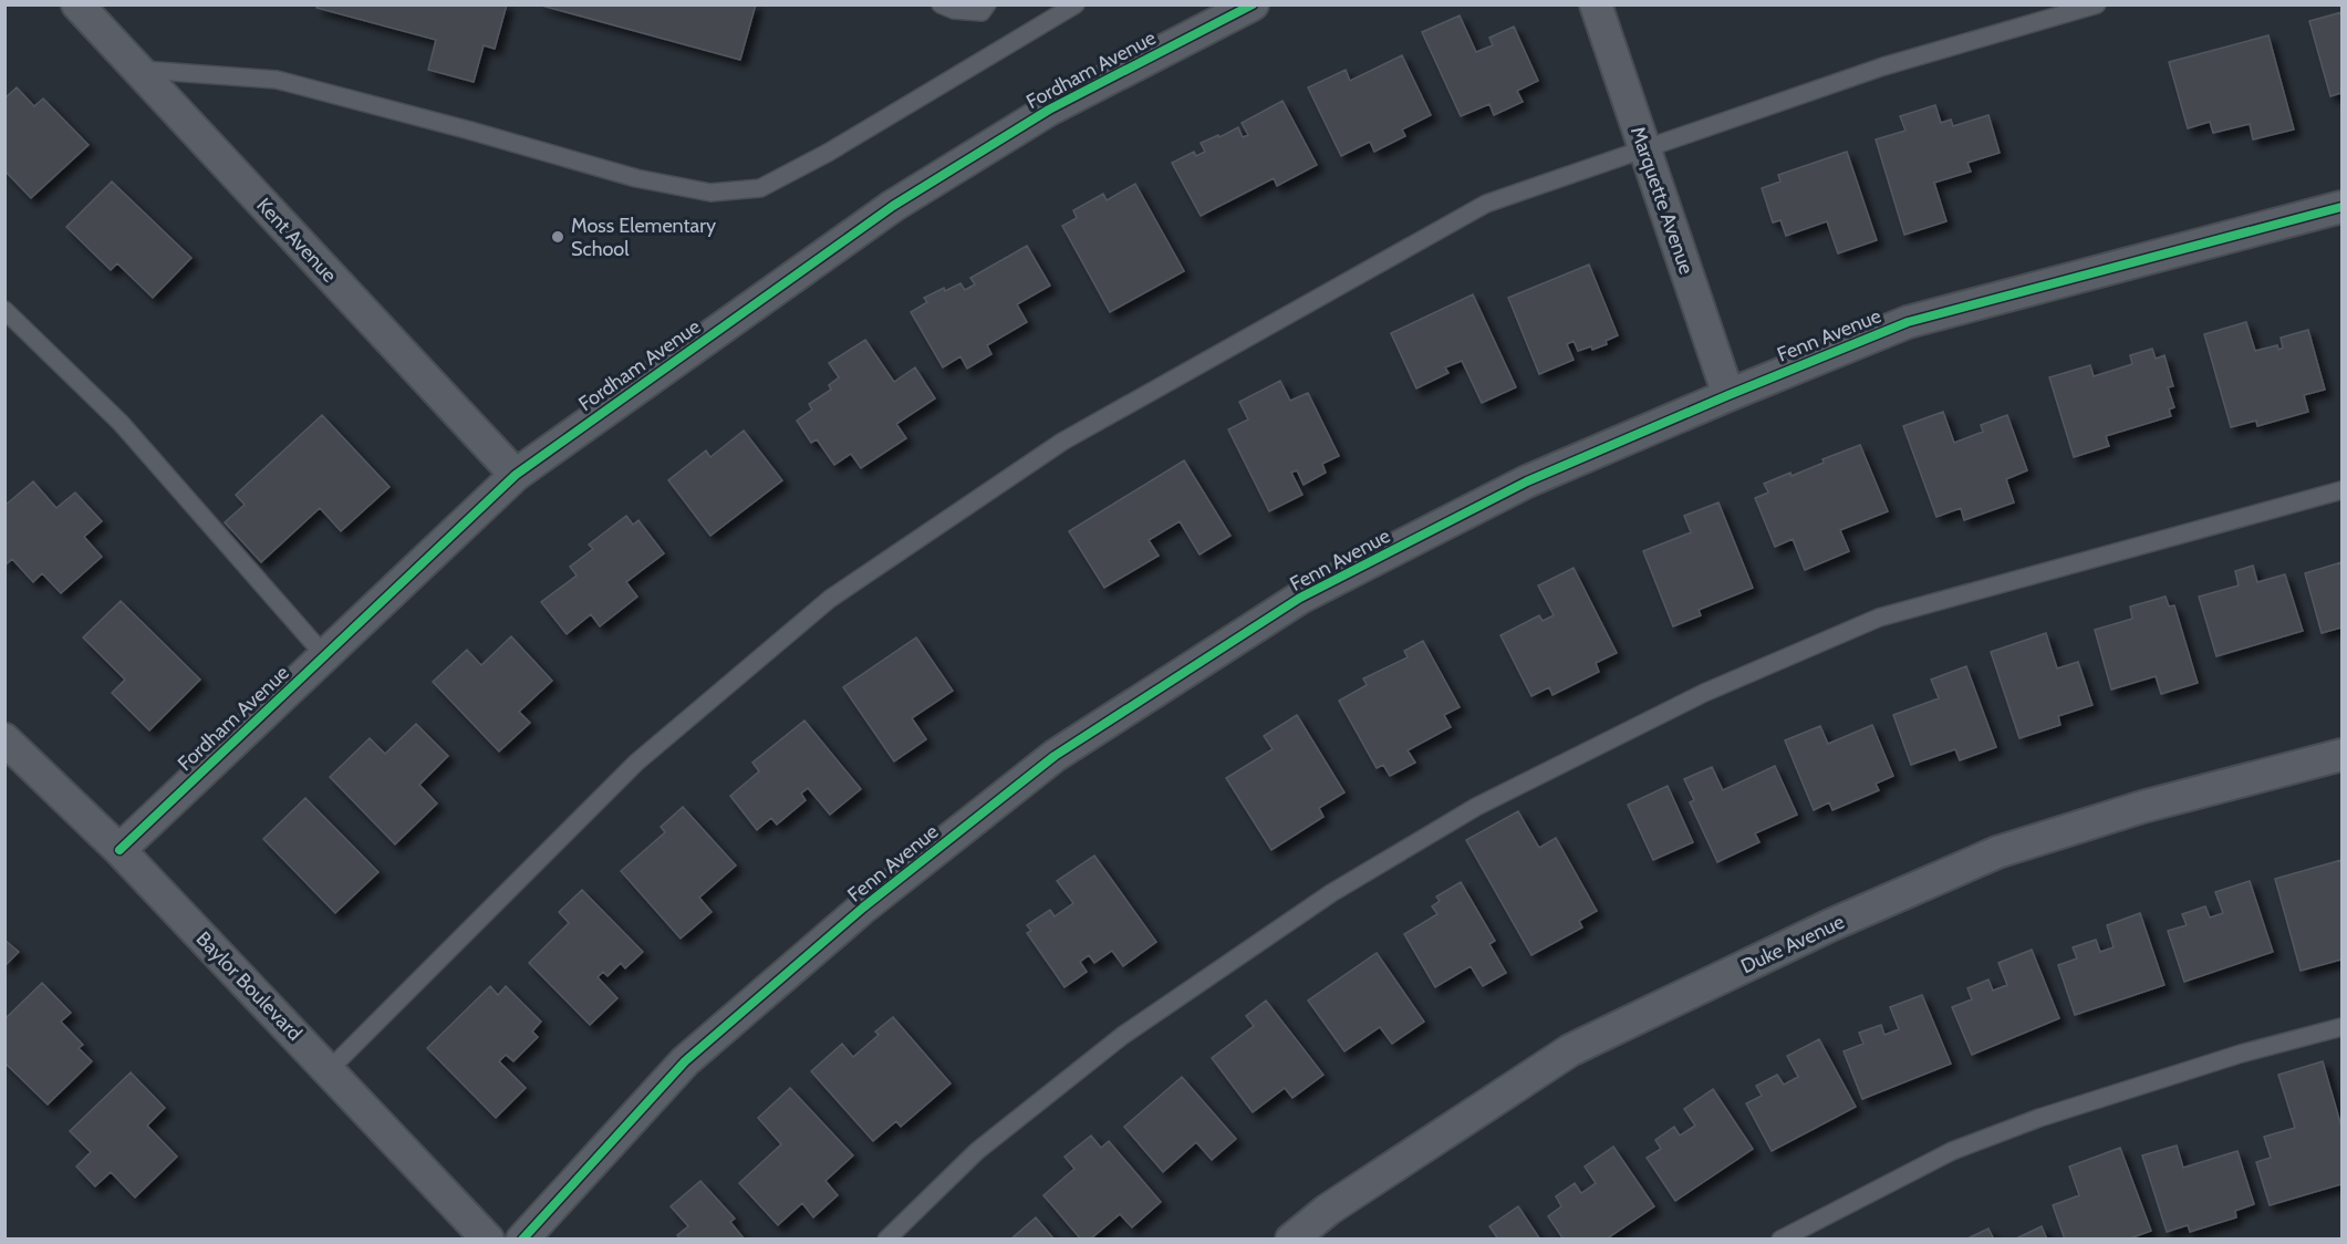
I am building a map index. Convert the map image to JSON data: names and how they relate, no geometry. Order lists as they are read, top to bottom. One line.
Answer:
{"streets":{"street":["Fordham Avenue","Marquette Avenue","Kent Avenue","Fenn Avenue","Duke Avenue","Baylor Boulevard"]},"crossings":[["Fordham Avenue","Kent Avenue"],["Fordham Avenue","Baylor Boulevard"],["Marquette Avenue","Fenn Avenue"]],"places":["Moss Elementary School"]}
